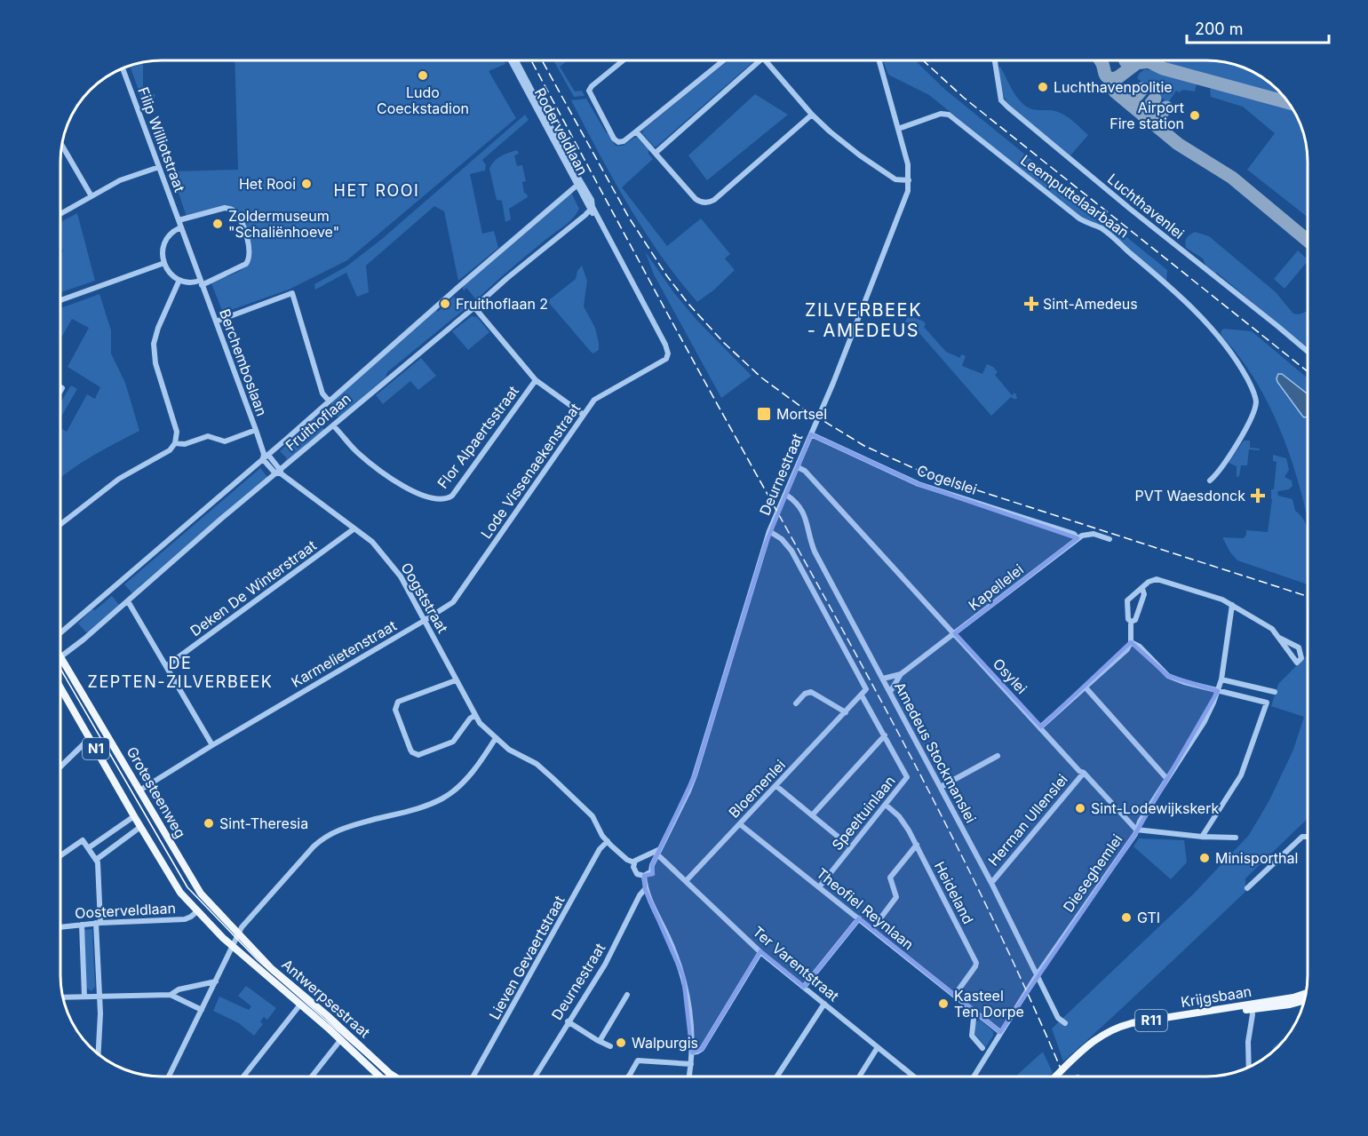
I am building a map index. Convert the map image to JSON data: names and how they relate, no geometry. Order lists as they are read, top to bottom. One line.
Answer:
{"streets":{"main road":["N1","Grotesteenweg","Krijgsbaan","Antwerpsestraat","R11"],"street":["Roderveldlaan","Filip Williotstraat","Leemputtelaarbaan","Luchthavenlei","Berchemboslaan","Fruithoflaan","Flor Alpaertsstraat","Lode Vissenaekenstraat","Deurnestraat","Cogelslei","Kapellelei","Deken De Winterstraat","Oogststraat","Karmelietenstraat","Osylei","Amedeus Stockmanslei","Bloemenlei","Speeltuinlaan","Herman Ullenslei","Dieseghemlei","Heideland","Theofiel Reynlaan","Oosterveldlaan","Lieven Gevaertstraat","Ter Varentstraat"]},"crossings":[["Roderveldlaan","Fruithoflaan"],["Roderveldlaan","Lode Vissenaekenstraat"],["Filip Williotstraat","Berchemboslaan"],["Leemputtelaarbaan","Deurnestraat"],["Berchemboslaan","Fruithoflaan"],["Berchemboslaan","Oogststraat"],["Fruithoflaan","Flor Alpaertsstraat"],["Fruithoflaan","Oogststraat"],["Fruithoflaan","Grotesteenweg"],["Lode Vissenaekenstraat","Oogststraat"],["Lode Vissenaekenstraat","Karmelietenstraat"],["Deurnestraat","Cogelslei"],["Deurnestraat","Oogststraat"],["Deurnestraat","Osylei"],["Deurnestraat","Amedeus Stockmanslei"],["Deurnestraat","Ter Varentstraat"],["Cogelslei","Kapellelei"],["Kapellelei","Osylei"],["Kapellelei","Amedeus Stockmanslei"],["Deken De Winterstraat","Oogststraat"],["Oogststraat","Karmelietenstraat"],["Oogststraat","Lieven Gevaertstraat"],["Karmelietenstraat","Grotesteenweg"],["Osylei","Herman Ullenslei"],["Osylei","Dieseghemlei"],["N1","Antwerpsestraat"],["Amedeus Stockmanslei","Herman Ullenslei"],["Amedeus Stockmanslei","Dieseghemlei"],["Bloemenlei","Theofiel Reynlaan"],["Bloemenlei","Ter Varentstraat"],["Grotesteenweg","Antwerpsestraat"],["Speeltuinlaan","Heideland"],["Speeltuinlaan","Theofiel Reynlaan"],["Dieseghemlei","Theofiel Reynlaan"],["Heideland","Theofiel Reynlaan"],["Oosterveldlaan","Antwerpsestraat"]],"districts":["HET ROOI","ZILVERBEEK - AMEDEUS","DE ZEPTEN-ZILVERBEEK"],"places":{"other":["Ludo Coeckstadion","Luchthavenpolitie","Airport Fire station","Het Rooi","Zoldermuseum \"Schaliënhoeve\"","Fruithoflaan 2","Sint-Lodewijkskerk","Sint-Theresia","Minisporthal","GTI","Kasteel Ten Dorpe","Walpurgis"],"health":["Sint-Amedeus","PVT Waesdonck"],"transit":["Mortsel"]},"scale_bar":"200 m"}
